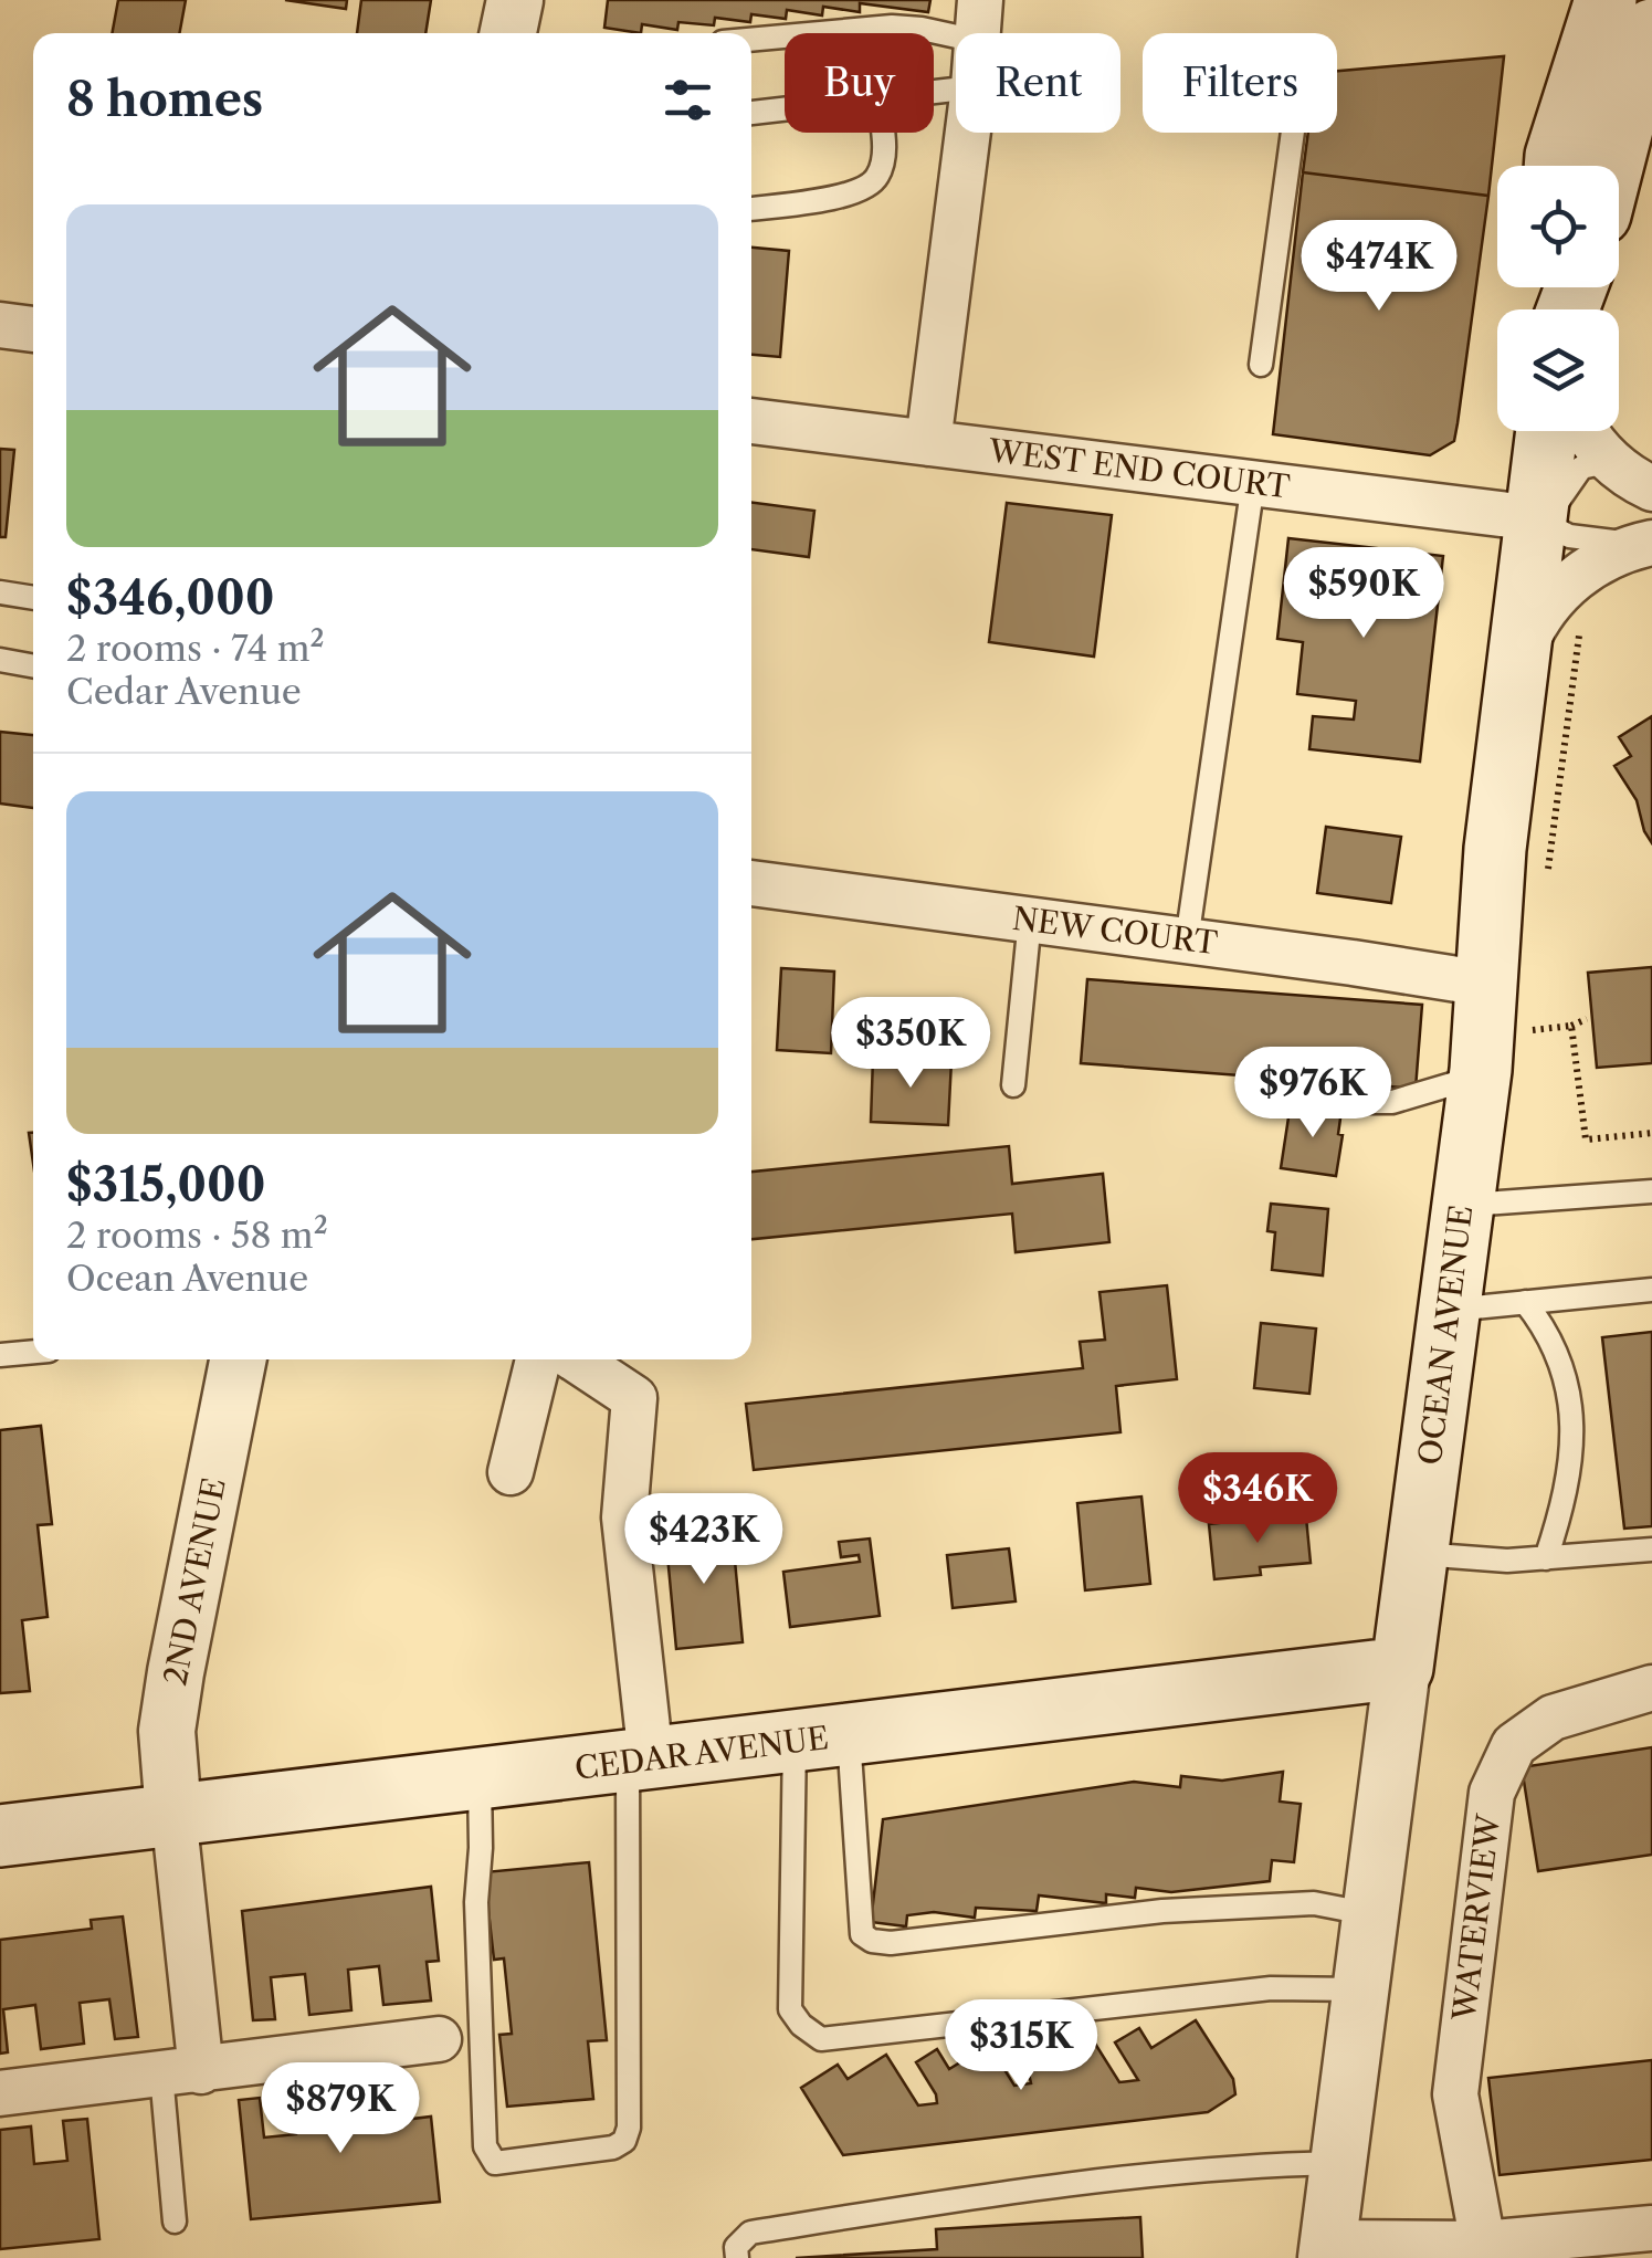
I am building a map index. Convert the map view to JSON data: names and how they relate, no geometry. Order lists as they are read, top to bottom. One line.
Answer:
{"streets":{"main road":["OCEAN AVENUE","CEDAR AVENUE"],"street":["WEST END COURT","NEW COURT","2ND AVENUE","WATERVIEW"]},"crossings":[["WEST END COURT","OCEAN AVENUE"],["NEW COURT","OCEAN AVENUE"],["OCEAN AVENUE","CEDAR AVENUE"],["2ND AVENUE","CEDAR AVENUE"]],"page":{"chip":["Buy","Rent","Filters"],"heading":"8 homes","list":[{"name":"$346,000","note":"2 rooms · 74 m² · Cedar Avenue"},{"name":"$315,000","note":"2 rooms · 58 m² · Ocean Avenue"}],"price":["$474K","$590K","$350K","$976K","$346K","$423K","$315K","$879K"]}}
